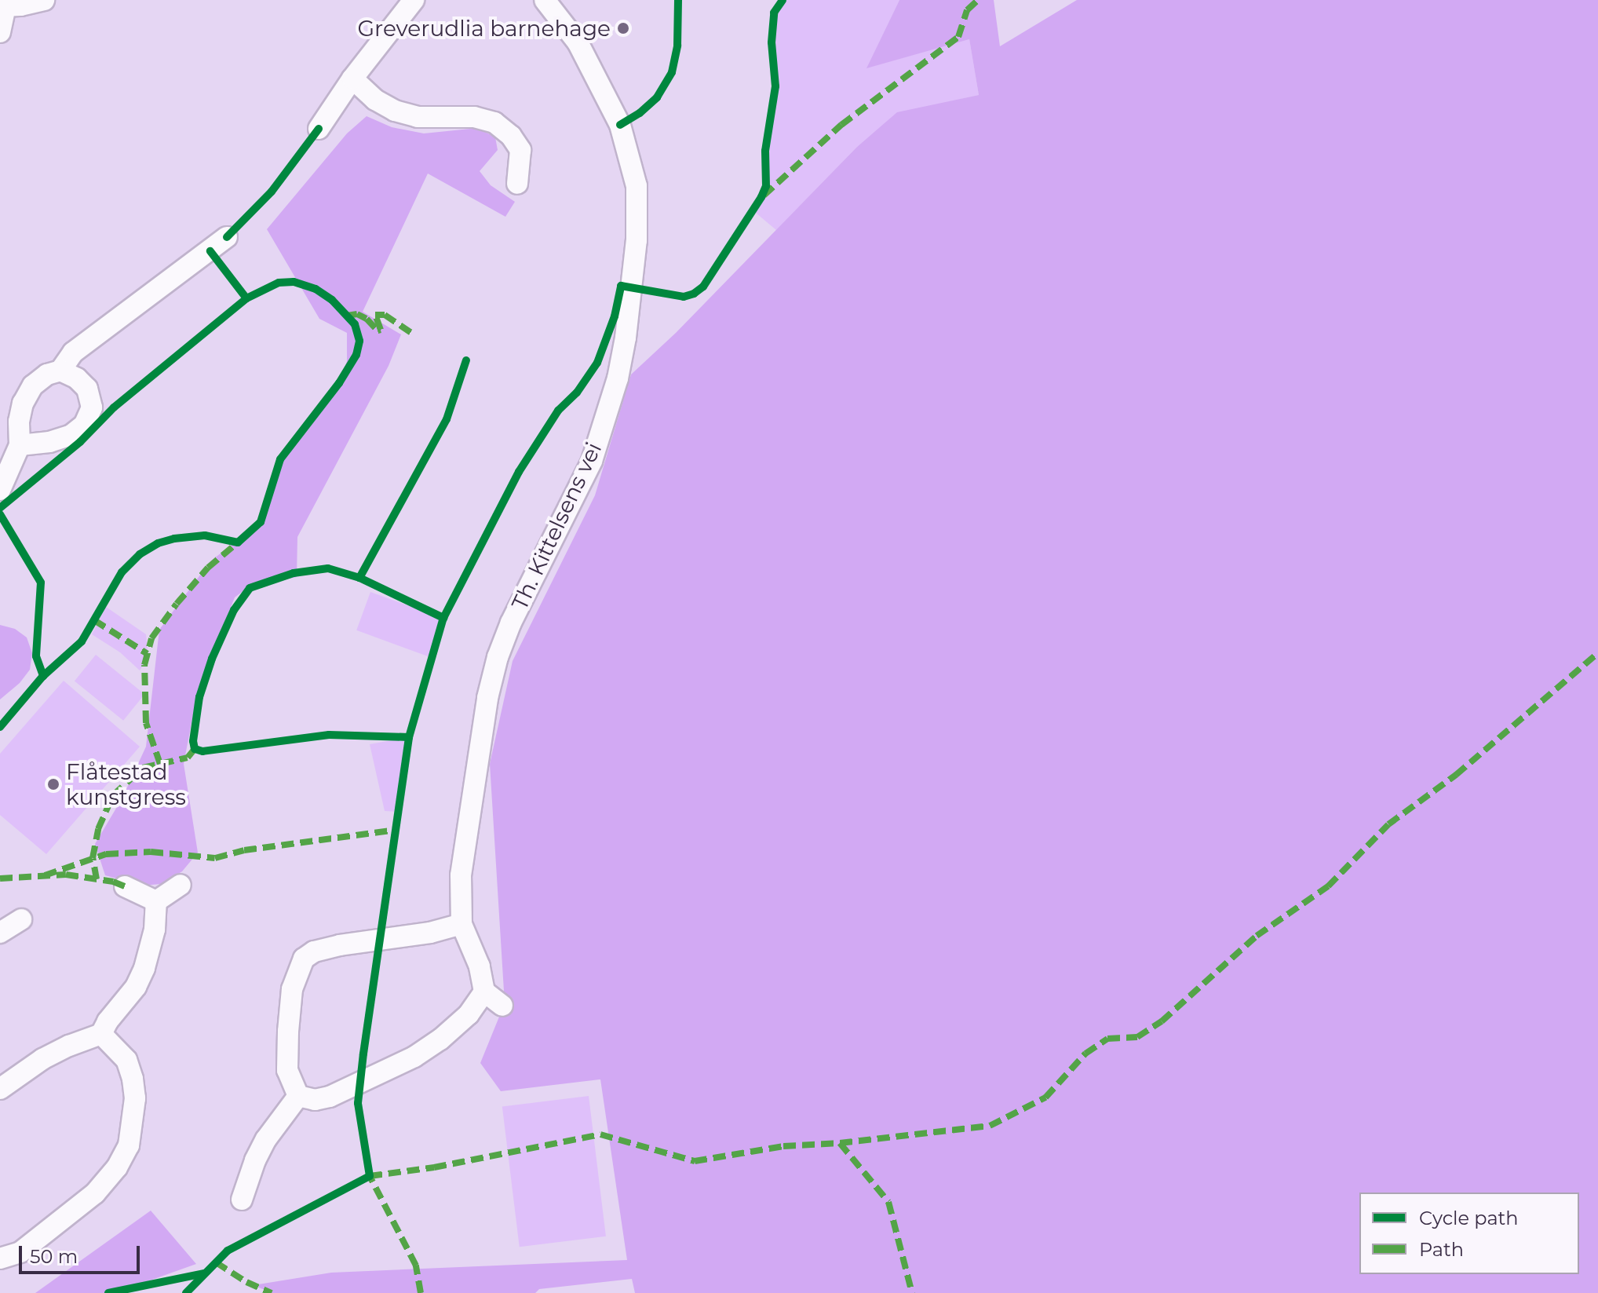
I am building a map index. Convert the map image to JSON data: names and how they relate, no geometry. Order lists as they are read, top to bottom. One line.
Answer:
{"streets":{"street":["Th. Kittelsens vei"]},"places":["Greverudlia barnehage","Flåtestad kunstgress"],"legend":["Cycle path","Path"],"scale_bar":"50 m"}
